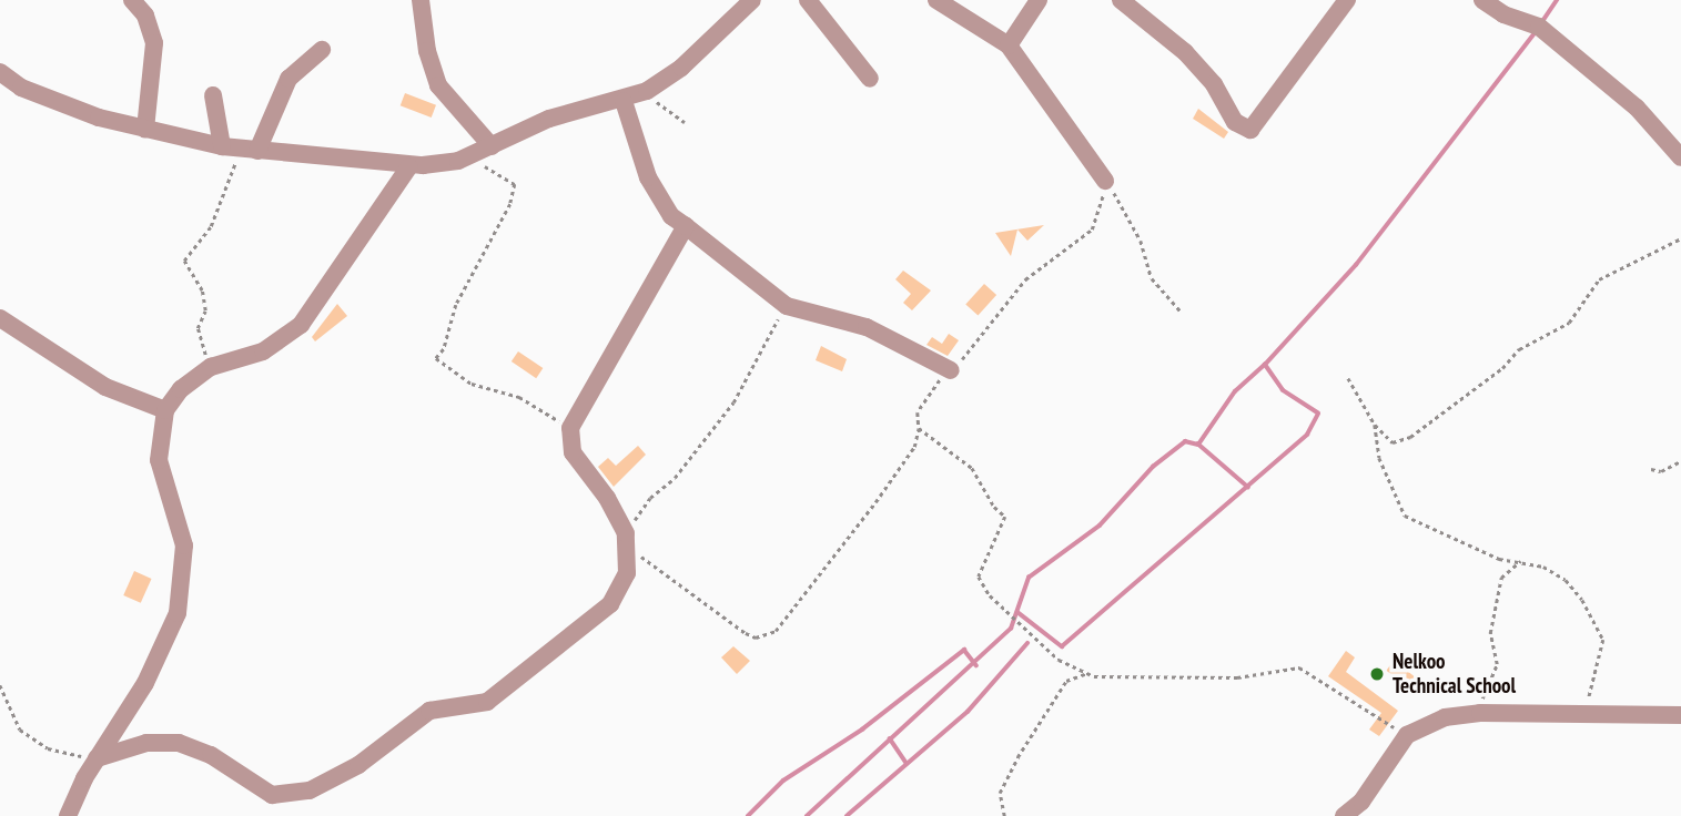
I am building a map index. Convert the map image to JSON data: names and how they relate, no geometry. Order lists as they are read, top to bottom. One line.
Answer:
{"places":["Nelkoo Technical School"]}
